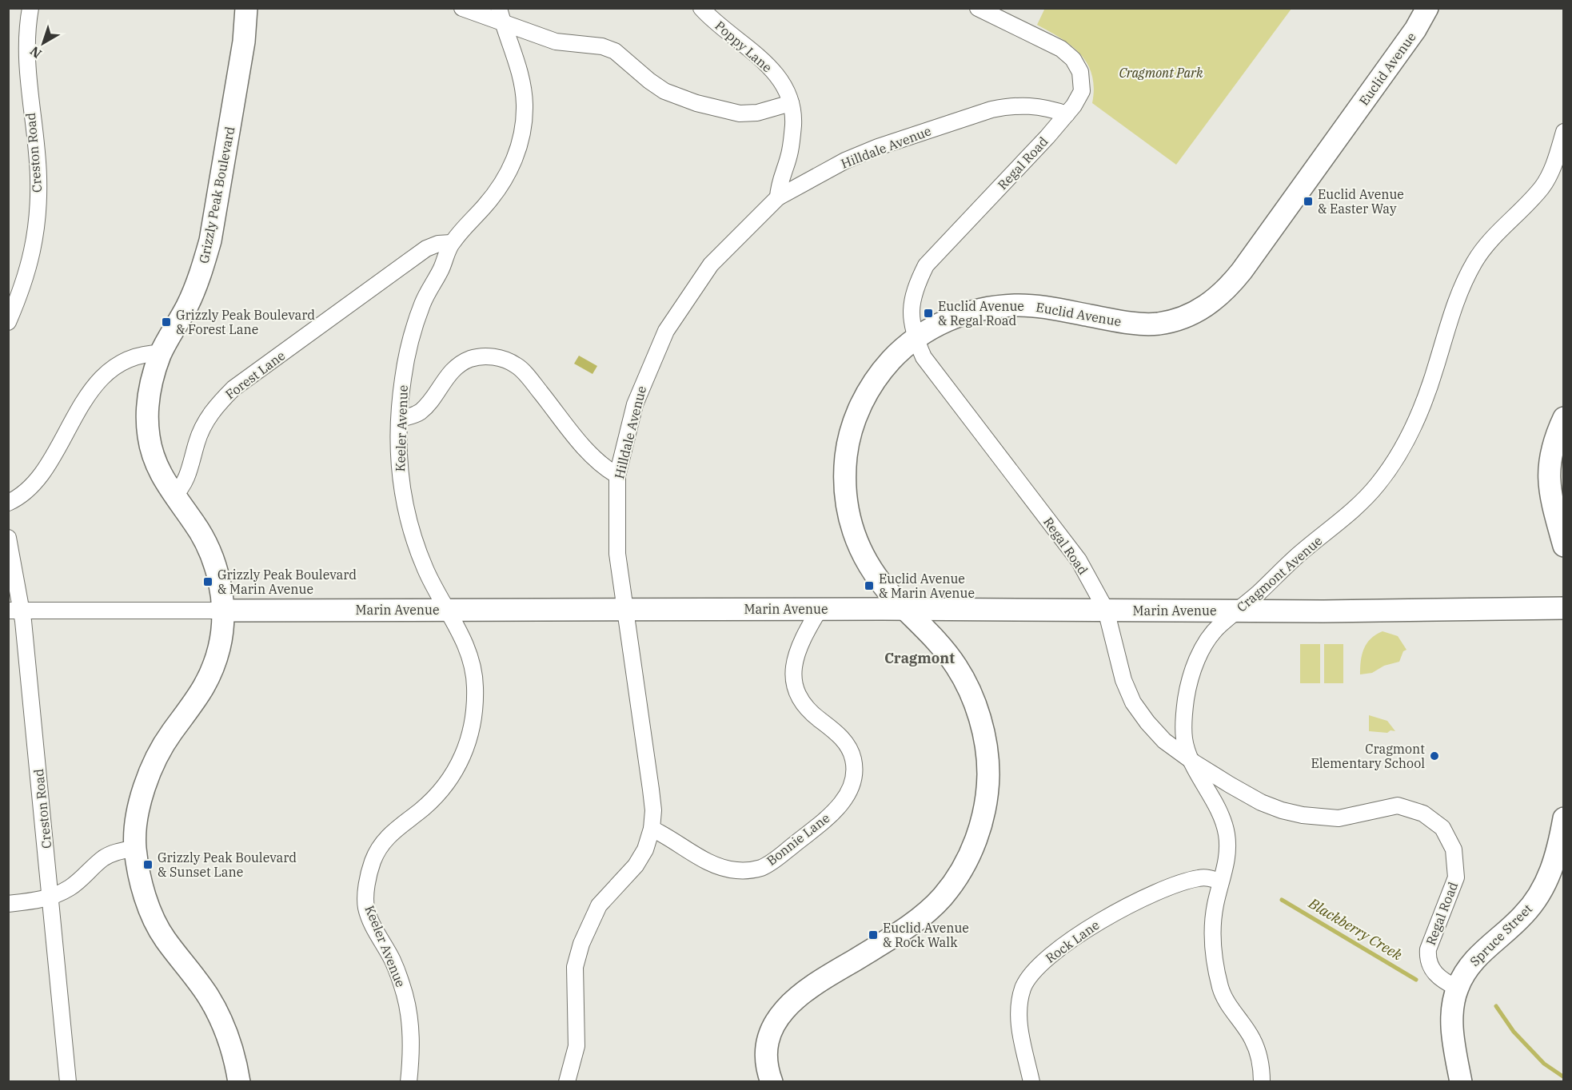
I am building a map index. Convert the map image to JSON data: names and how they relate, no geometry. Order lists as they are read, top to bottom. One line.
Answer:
{"streets":{"street":["Poppy Lane","Euclid Avenue","Hilldale Avenue","Creston Road","Regal Road","Grizzly Peak Boulevard","Forest Lane","Keeler Avenue","Cragmont Avenue","Marin Avenue","Bonnie Lane","Spruce Street","Rock Lane"]},"crossings":[["Poppy Lane","Hilldale Avenue"],["Euclid Avenue","Regal Road"],["Euclid Avenue","Marin Avenue"],["Hilldale Avenue","Regal Road"],["Hilldale Avenue","Marin Avenue"],["Hilldale Avenue","Bonnie Lane"],["Creston Road","Marin Avenue"],["Regal Road","Cragmont Avenue"],["Regal Road","Marin Avenue"],["Regal Road","Spruce Street"],["Grizzly Peak Boulevard","Forest Lane"],["Grizzly Peak Boulevard","Marin Avenue"],["Forest Lane","Keeler Avenue"],["Keeler Avenue","Marin Avenue"],["Cragmont Avenue","Marin Avenue"],["Cragmont Avenue","Rock Lane"],["Marin Avenue","Bonnie Lane"]],"districts":["Cragmont"],"water":["Blackberry Creek"],"parks":["Cragmont Park"],"places":{"transit":["Euclid Avenue & Easter Way","Euclid Avenue & Regal Road","Grizzly Peak Boulevard & Forest Lane","Grizzly Peak Boulevard & Marin Avenue","Euclid Avenue & Marin Avenue","Grizzly Peak Boulevard & Sunset Lane","Euclid Avenue & Rock Walk"],"other":["Cragmont Elementary School"]},"north":"bottom left"}
